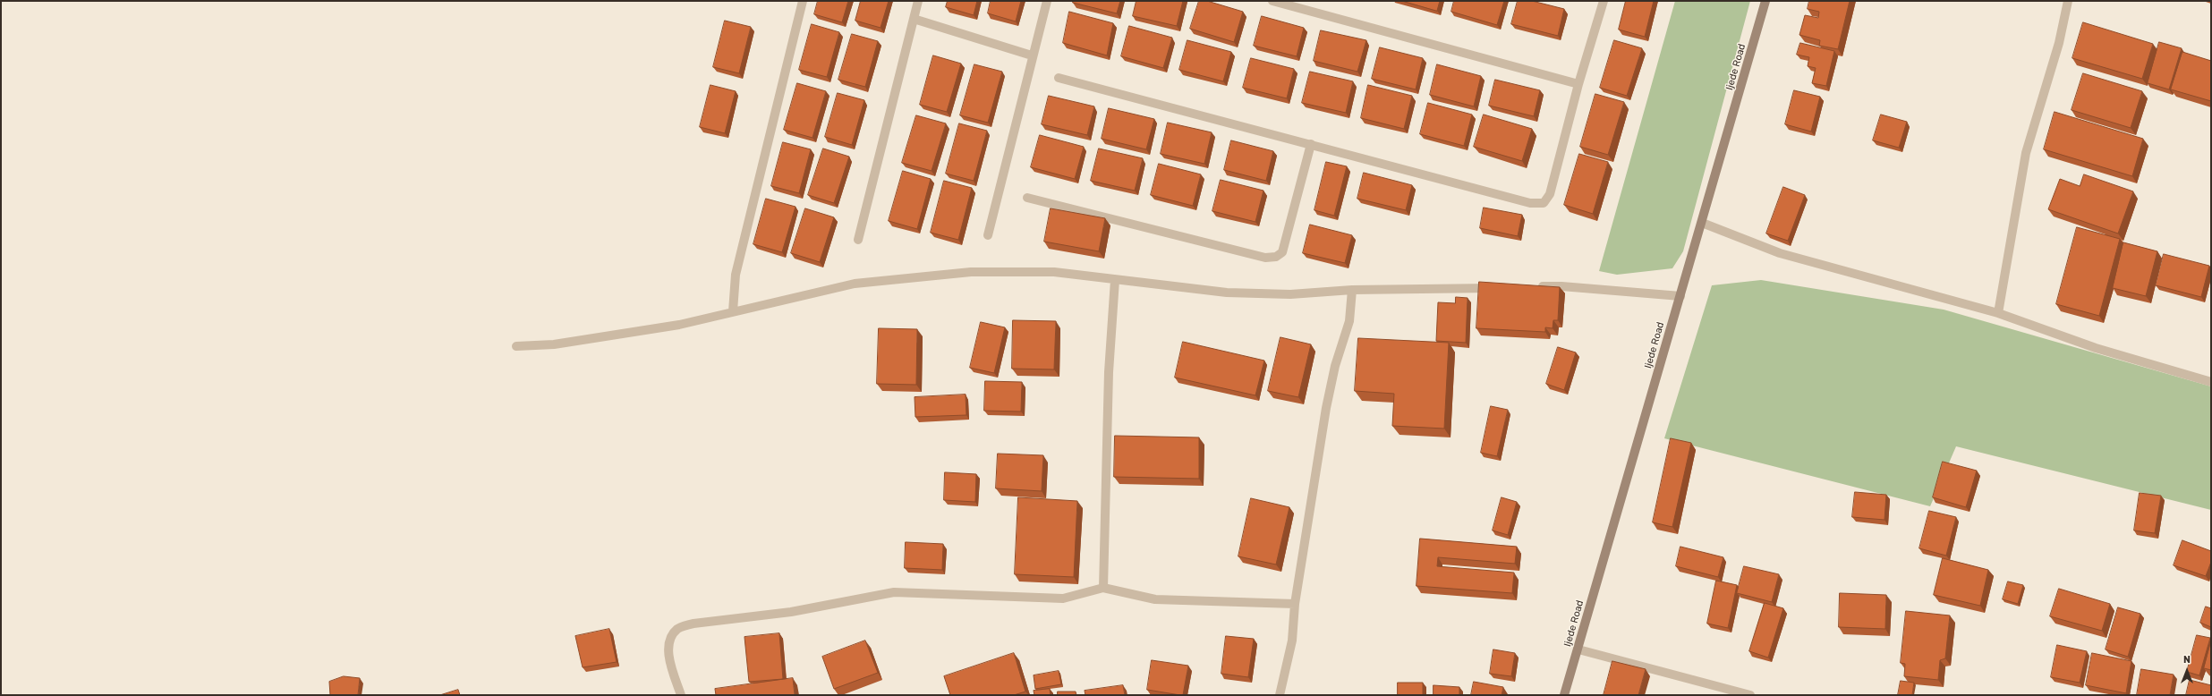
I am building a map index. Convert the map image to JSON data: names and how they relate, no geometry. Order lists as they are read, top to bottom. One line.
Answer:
{"streets":{"main road":["Ijede Road"]},"north":"top"}
